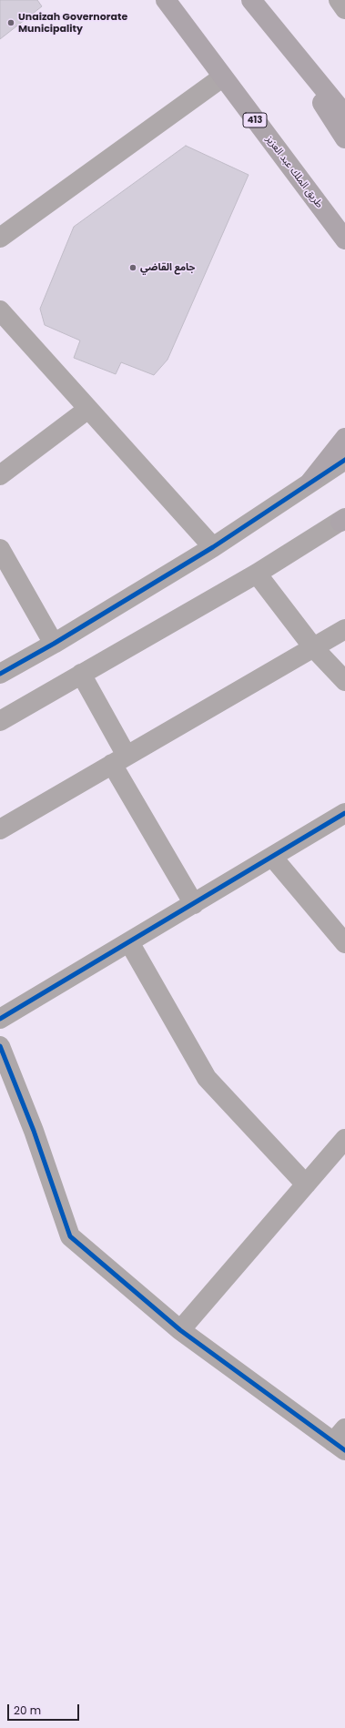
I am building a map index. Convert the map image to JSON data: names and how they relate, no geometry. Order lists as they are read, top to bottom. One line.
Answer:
{"streets":{"highway":["413","طريق الملك عبد العزيز"]},"places":["Unaizah Governorate Municipality","جامع القاضي"],"scale_bar":"20 m"}
